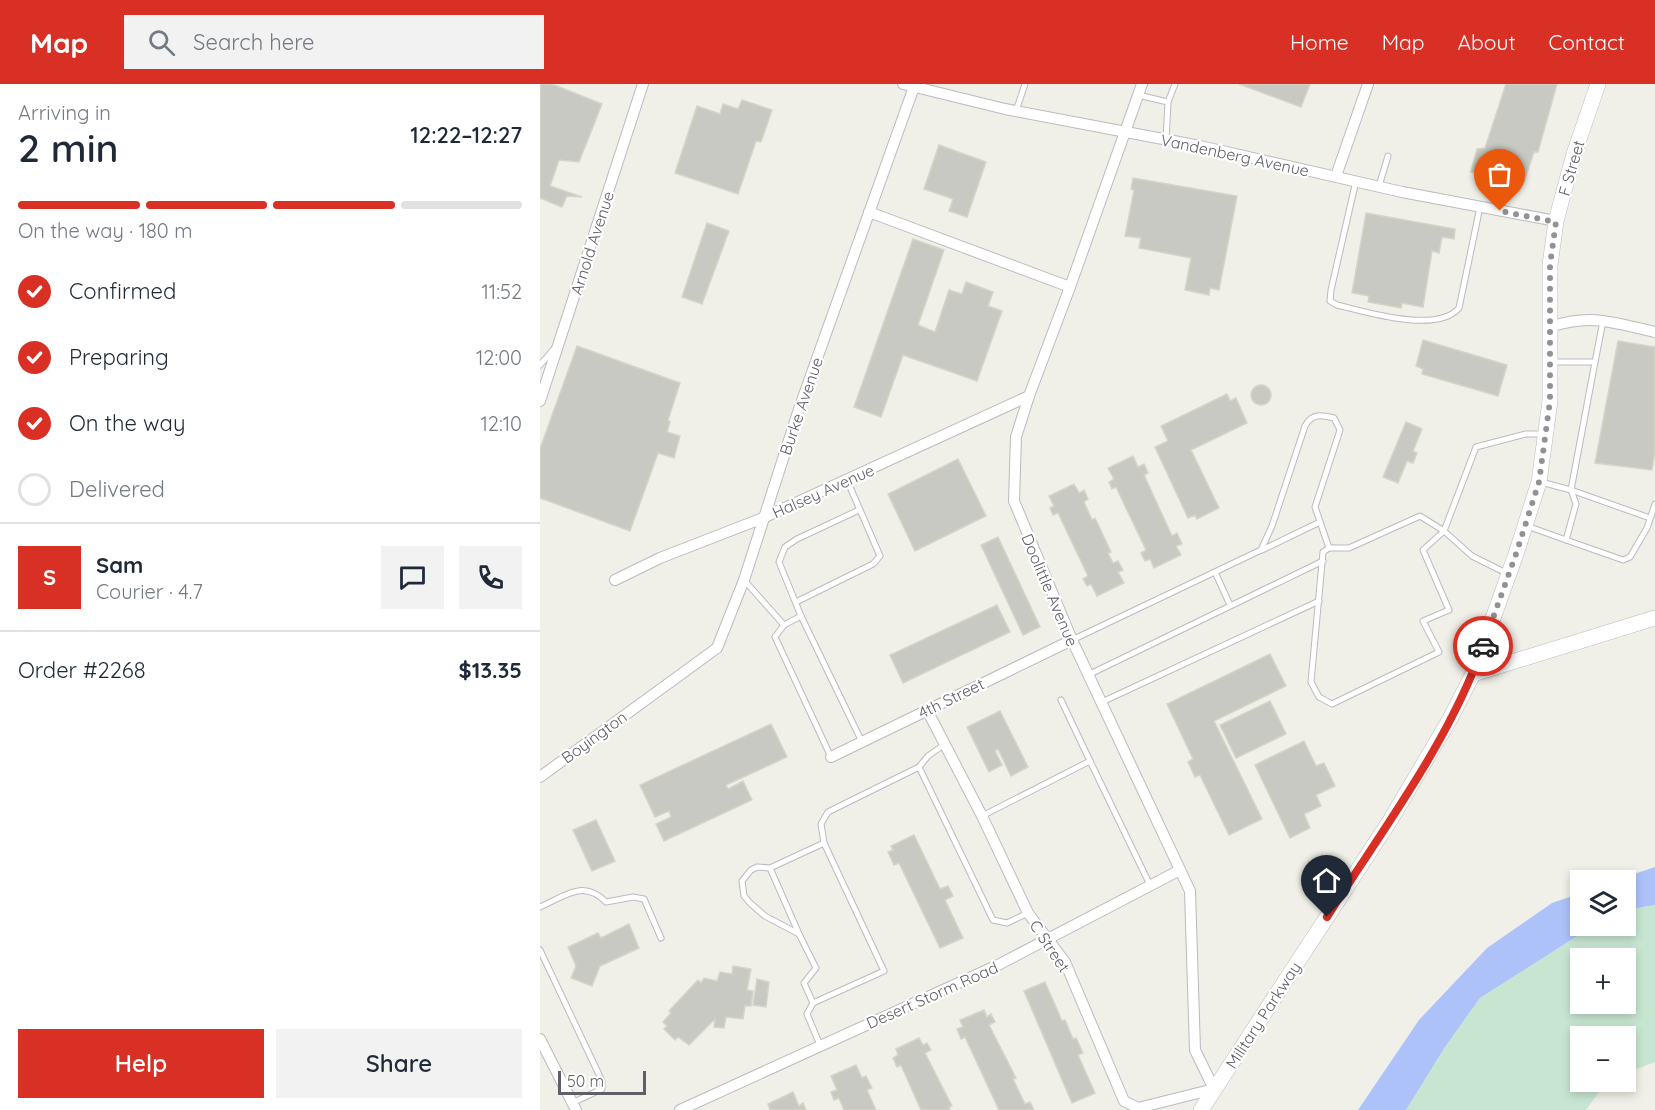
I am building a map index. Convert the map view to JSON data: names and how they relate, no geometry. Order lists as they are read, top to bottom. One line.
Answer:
{"streets":{"street":["Vandenberg Avenue","F Street","Arnold Avenue","Burke Avenue","Halsey Avenue","Doolittle Avenue","4th Street","Boyington","C Street","Desert Storm Road","Military Parkway"]},"crossings":[["Vandenberg Avenue","F Street"],["Vandenberg Avenue","Burke Avenue"],["Vandenberg Avenue","Doolittle Avenue"],["F Street","Military Parkway"],["Burke Avenue","Halsey Avenue"],["Burke Avenue","Boyington"],["Halsey Avenue","Doolittle Avenue"],["Doolittle Avenue","4th Street"],["Doolittle Avenue","C Street"],["Doolittle Avenue","Desert Storm Road"],["Doolittle Avenue","Military Parkway"],["4th Street","C Street"],["C Street","Desert Storm Road"],["C Street","Military Parkway"]],"scale_bar":"50 m","page":{"header":"Map","search":"Search here","nav":["Home","Map","About","Contact"],"heading":["2 min","Arriving in","12:22–12:27"],"panel":["Sam","Courier · 4.7","Order #2268","$13.35"],"bar":"On the way · 180 m","list":[["Confirmed","11:52"],["Preparing","12:00"],["On the way","12:10"],"Delivered"],"round":"S","map_buttons":["+","−"],"buttons":["Help","Share"],"scale":"50 m"}}
